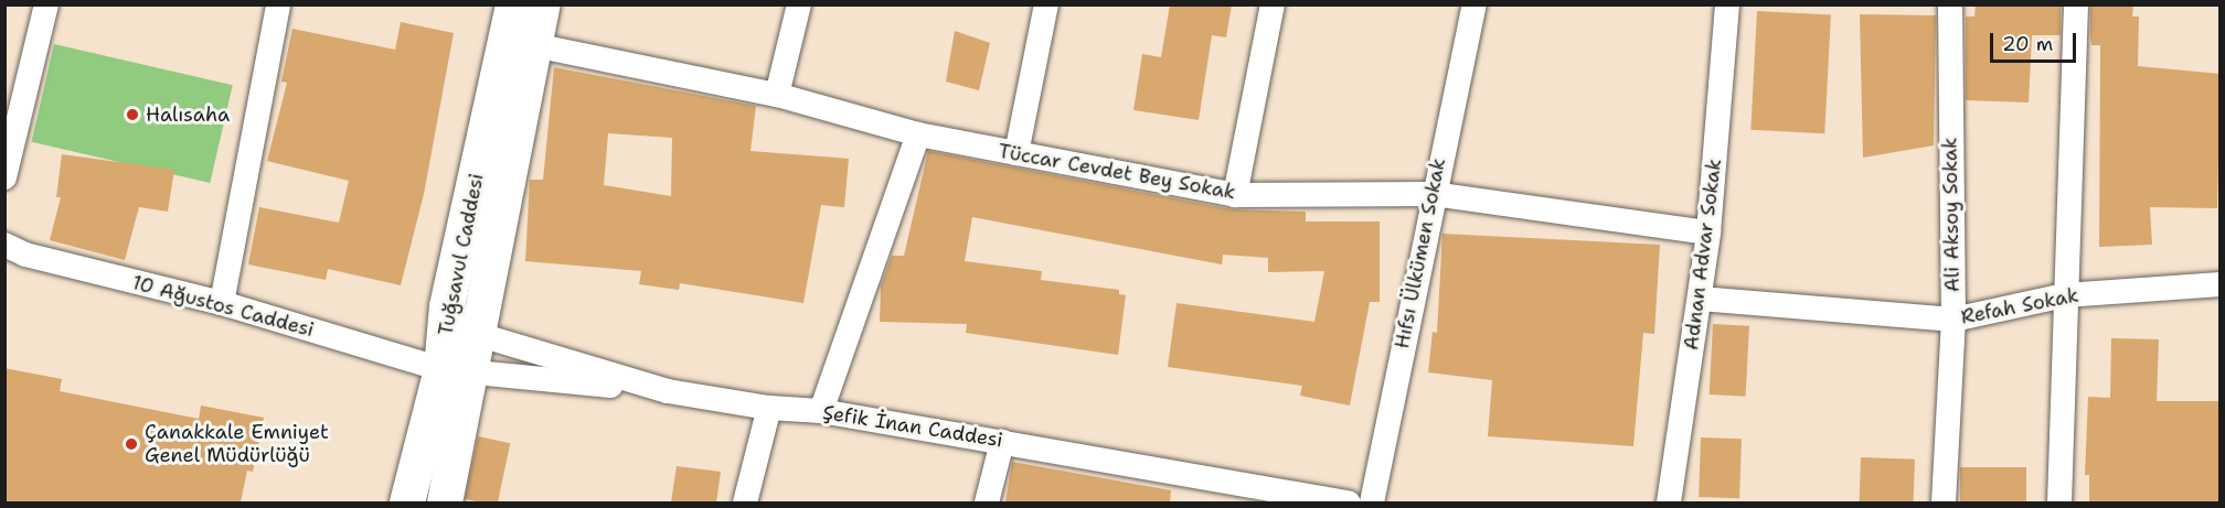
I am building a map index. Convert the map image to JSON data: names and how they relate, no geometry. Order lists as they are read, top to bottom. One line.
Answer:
{"streets":{"main road":["Tuğsavul Caddesi"],"street":["Tüccar Cevdet Bey Sokak","Ali Aksoy Sokak","Hıfsı Ülkümen Sokak","Adnan Advar Sokak","10 Ağustos Caddesi","Refah Sokak","Şefik İnan Caddesi"]},"crossings":[["Tüccar Cevdet Bey Sokak","Hıfsı Ülkümen Sokak"],["Tüccar Cevdet Bey Sokak","Adnan Advar Sokak"],["Ali Aksoy Sokak","Refah Sokak"],["Tuğsavul Caddesi","10 Ağustos Caddesi"],["Adnan Advar Sokak","Refah Sokak"],["10 Ağustos Caddesi","Şefik İnan Caddesi"]],"places":["Halısaha","Çanakkale Emniyet Genel Müdürlüğü"],"scale_bar":"20 m"}
